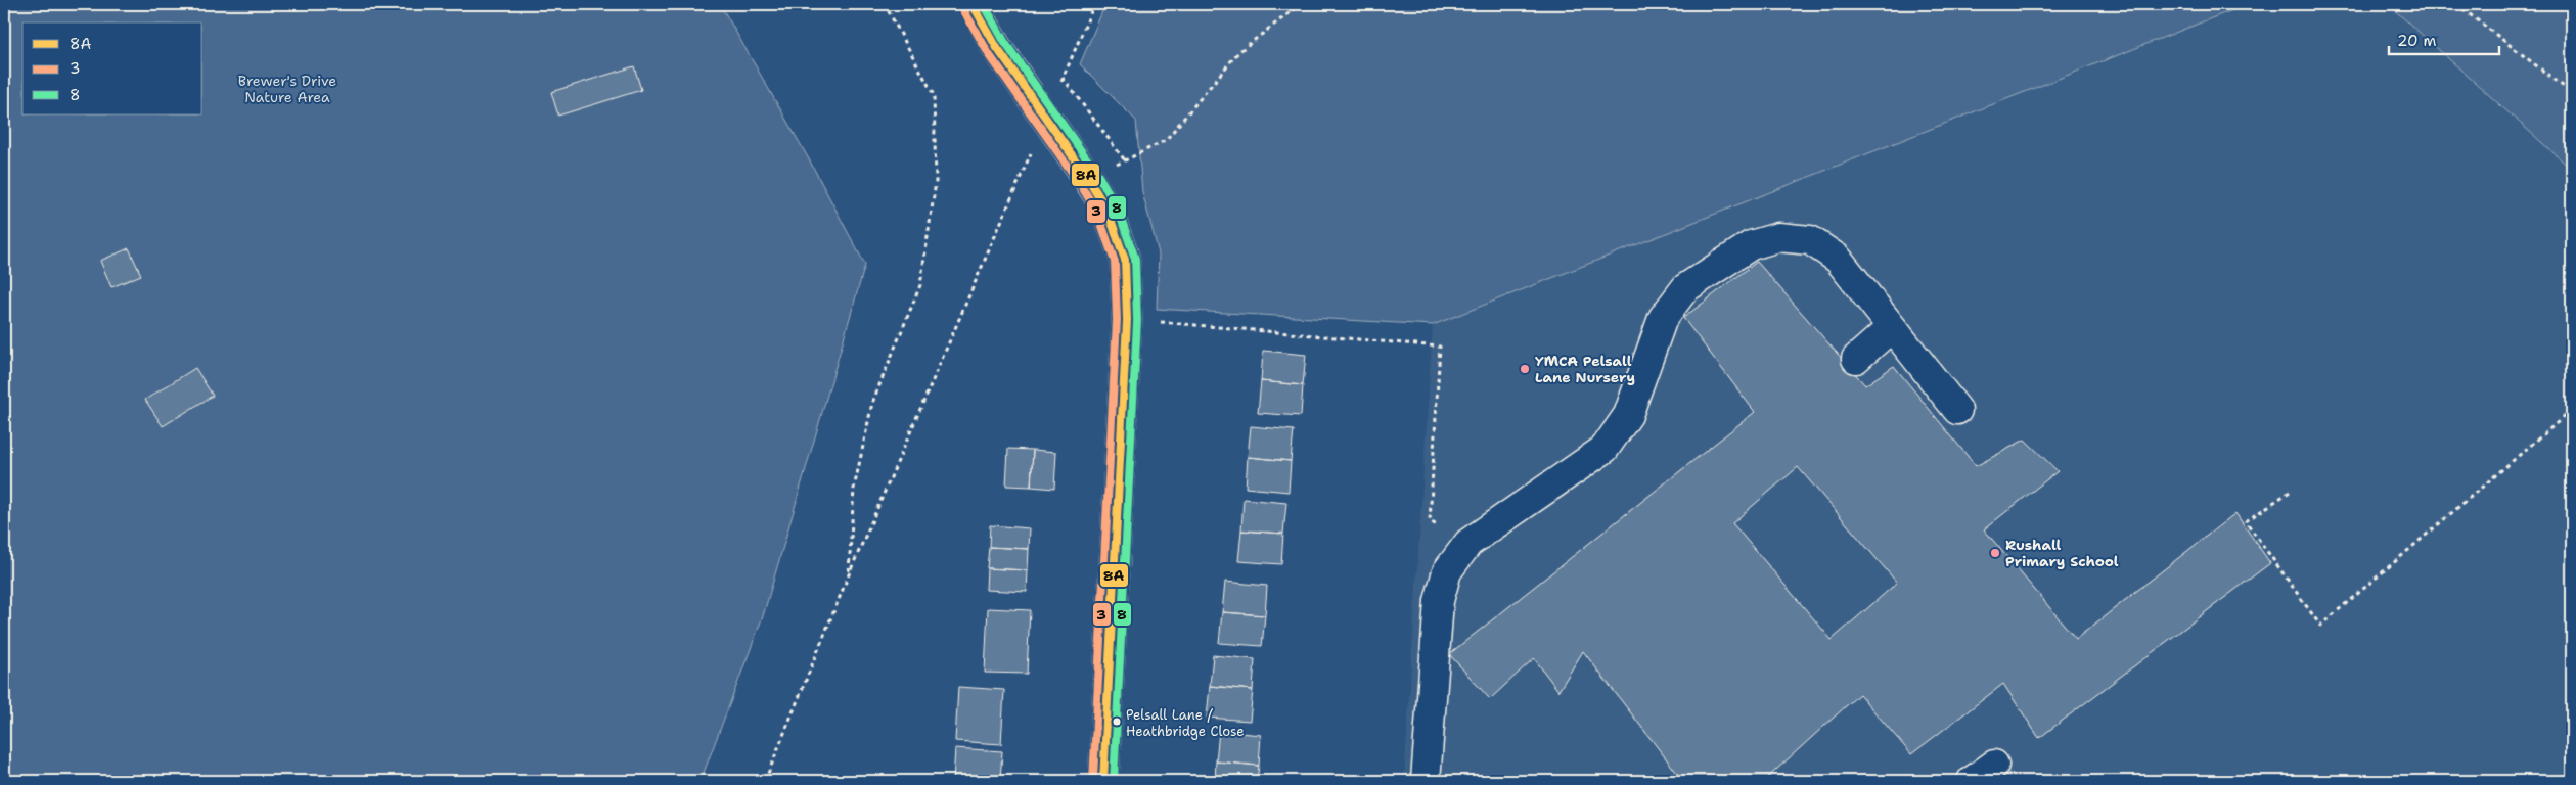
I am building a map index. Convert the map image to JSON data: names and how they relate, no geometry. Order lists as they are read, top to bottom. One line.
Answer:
{"parks":["Brewer's Drive Nature Area"],"places":["YMCA Pelsall Lane Nursery","Rushall Primary School","Pelsall Lane / Heathbridge Close"],"lines":["transit line 8A","transit line 8","transit line 3"],"legend":["8A","3","8"],"scale_bar":"20 m"}
